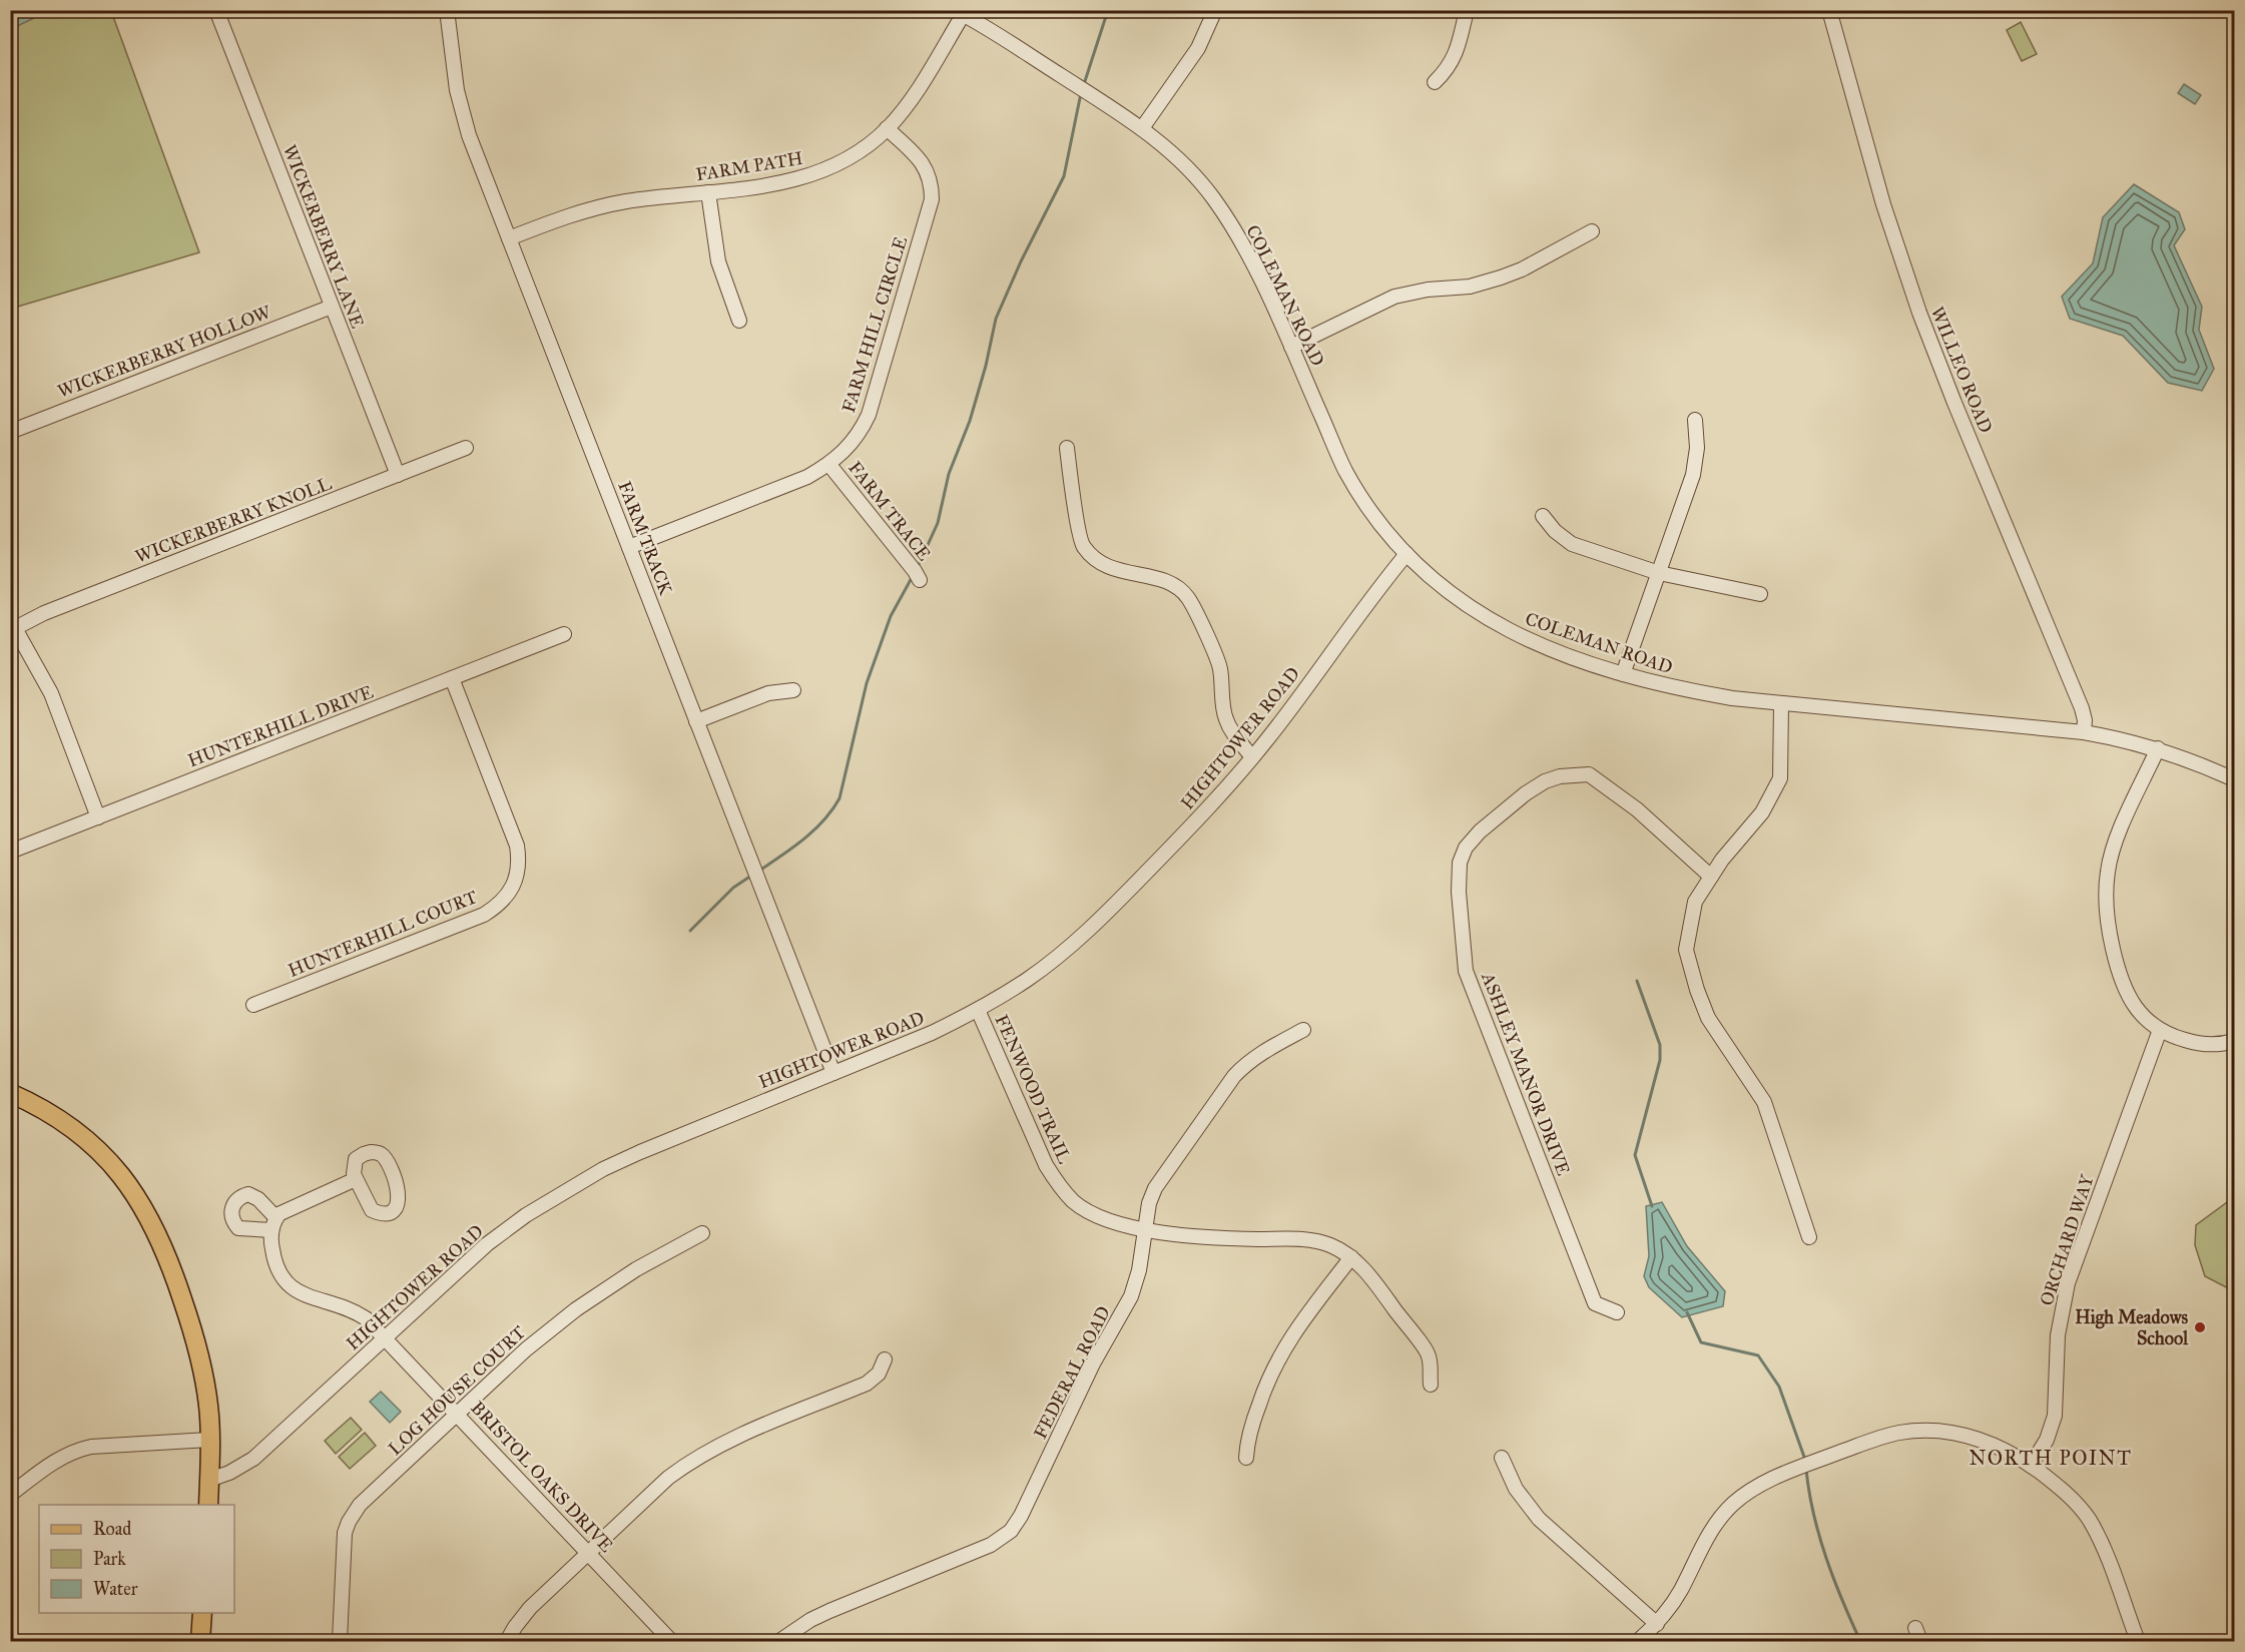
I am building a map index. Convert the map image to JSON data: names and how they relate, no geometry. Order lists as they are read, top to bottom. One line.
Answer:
{"streets":{"street":["FARM PATH","WICKERBERRY LANE","COLEMAN ROAD","FARM HILL CIRCLE","WICKERBERRY HOLLOW","WILLEO ROAD","FARM TRACE","WICKERBERRY KNOLL","FARM TRACK","HUNTERHILL DRIVE","HIGHTOWER ROAD","HUNTERHILL COURT","ASHLEY MANOR DRIVE","FENWOOD TRAIL","ORCHARD WAY","FEDERAL ROAD","LOG HOUSE COURT","BRISTOL OAKS DRIVE"]},"crossings":[["FARM PATH","COLEMAN ROAD"],["FARM PATH","FARM HILL CIRCLE"],["FARM PATH","FARM TRACK"],["WICKERBERRY LANE","WICKERBERRY HOLLOW"],["WICKERBERRY LANE","WICKERBERRY KNOLL"],["COLEMAN ROAD","WILLEO ROAD"],["COLEMAN ROAD","HIGHTOWER ROAD"],["FARM HILL CIRCLE","FARM TRACE"],["FARM HILL CIRCLE","FARM TRACK"],["FARM TRACK","HIGHTOWER ROAD"],["HUNTERHILL DRIVE","HUNTERHILL COURT"],["HIGHTOWER ROAD","FENWOOD TRAIL"],["HIGHTOWER ROAD","BRISTOL OAKS DRIVE"],["FENWOOD TRAIL","FEDERAL ROAD"],["LOG HOUSE COURT","BRISTOL OAKS DRIVE"]],"districts":["NORTH POINT"],"places":["High Meadows School"],"legend":["Road","Park","Water"]}
